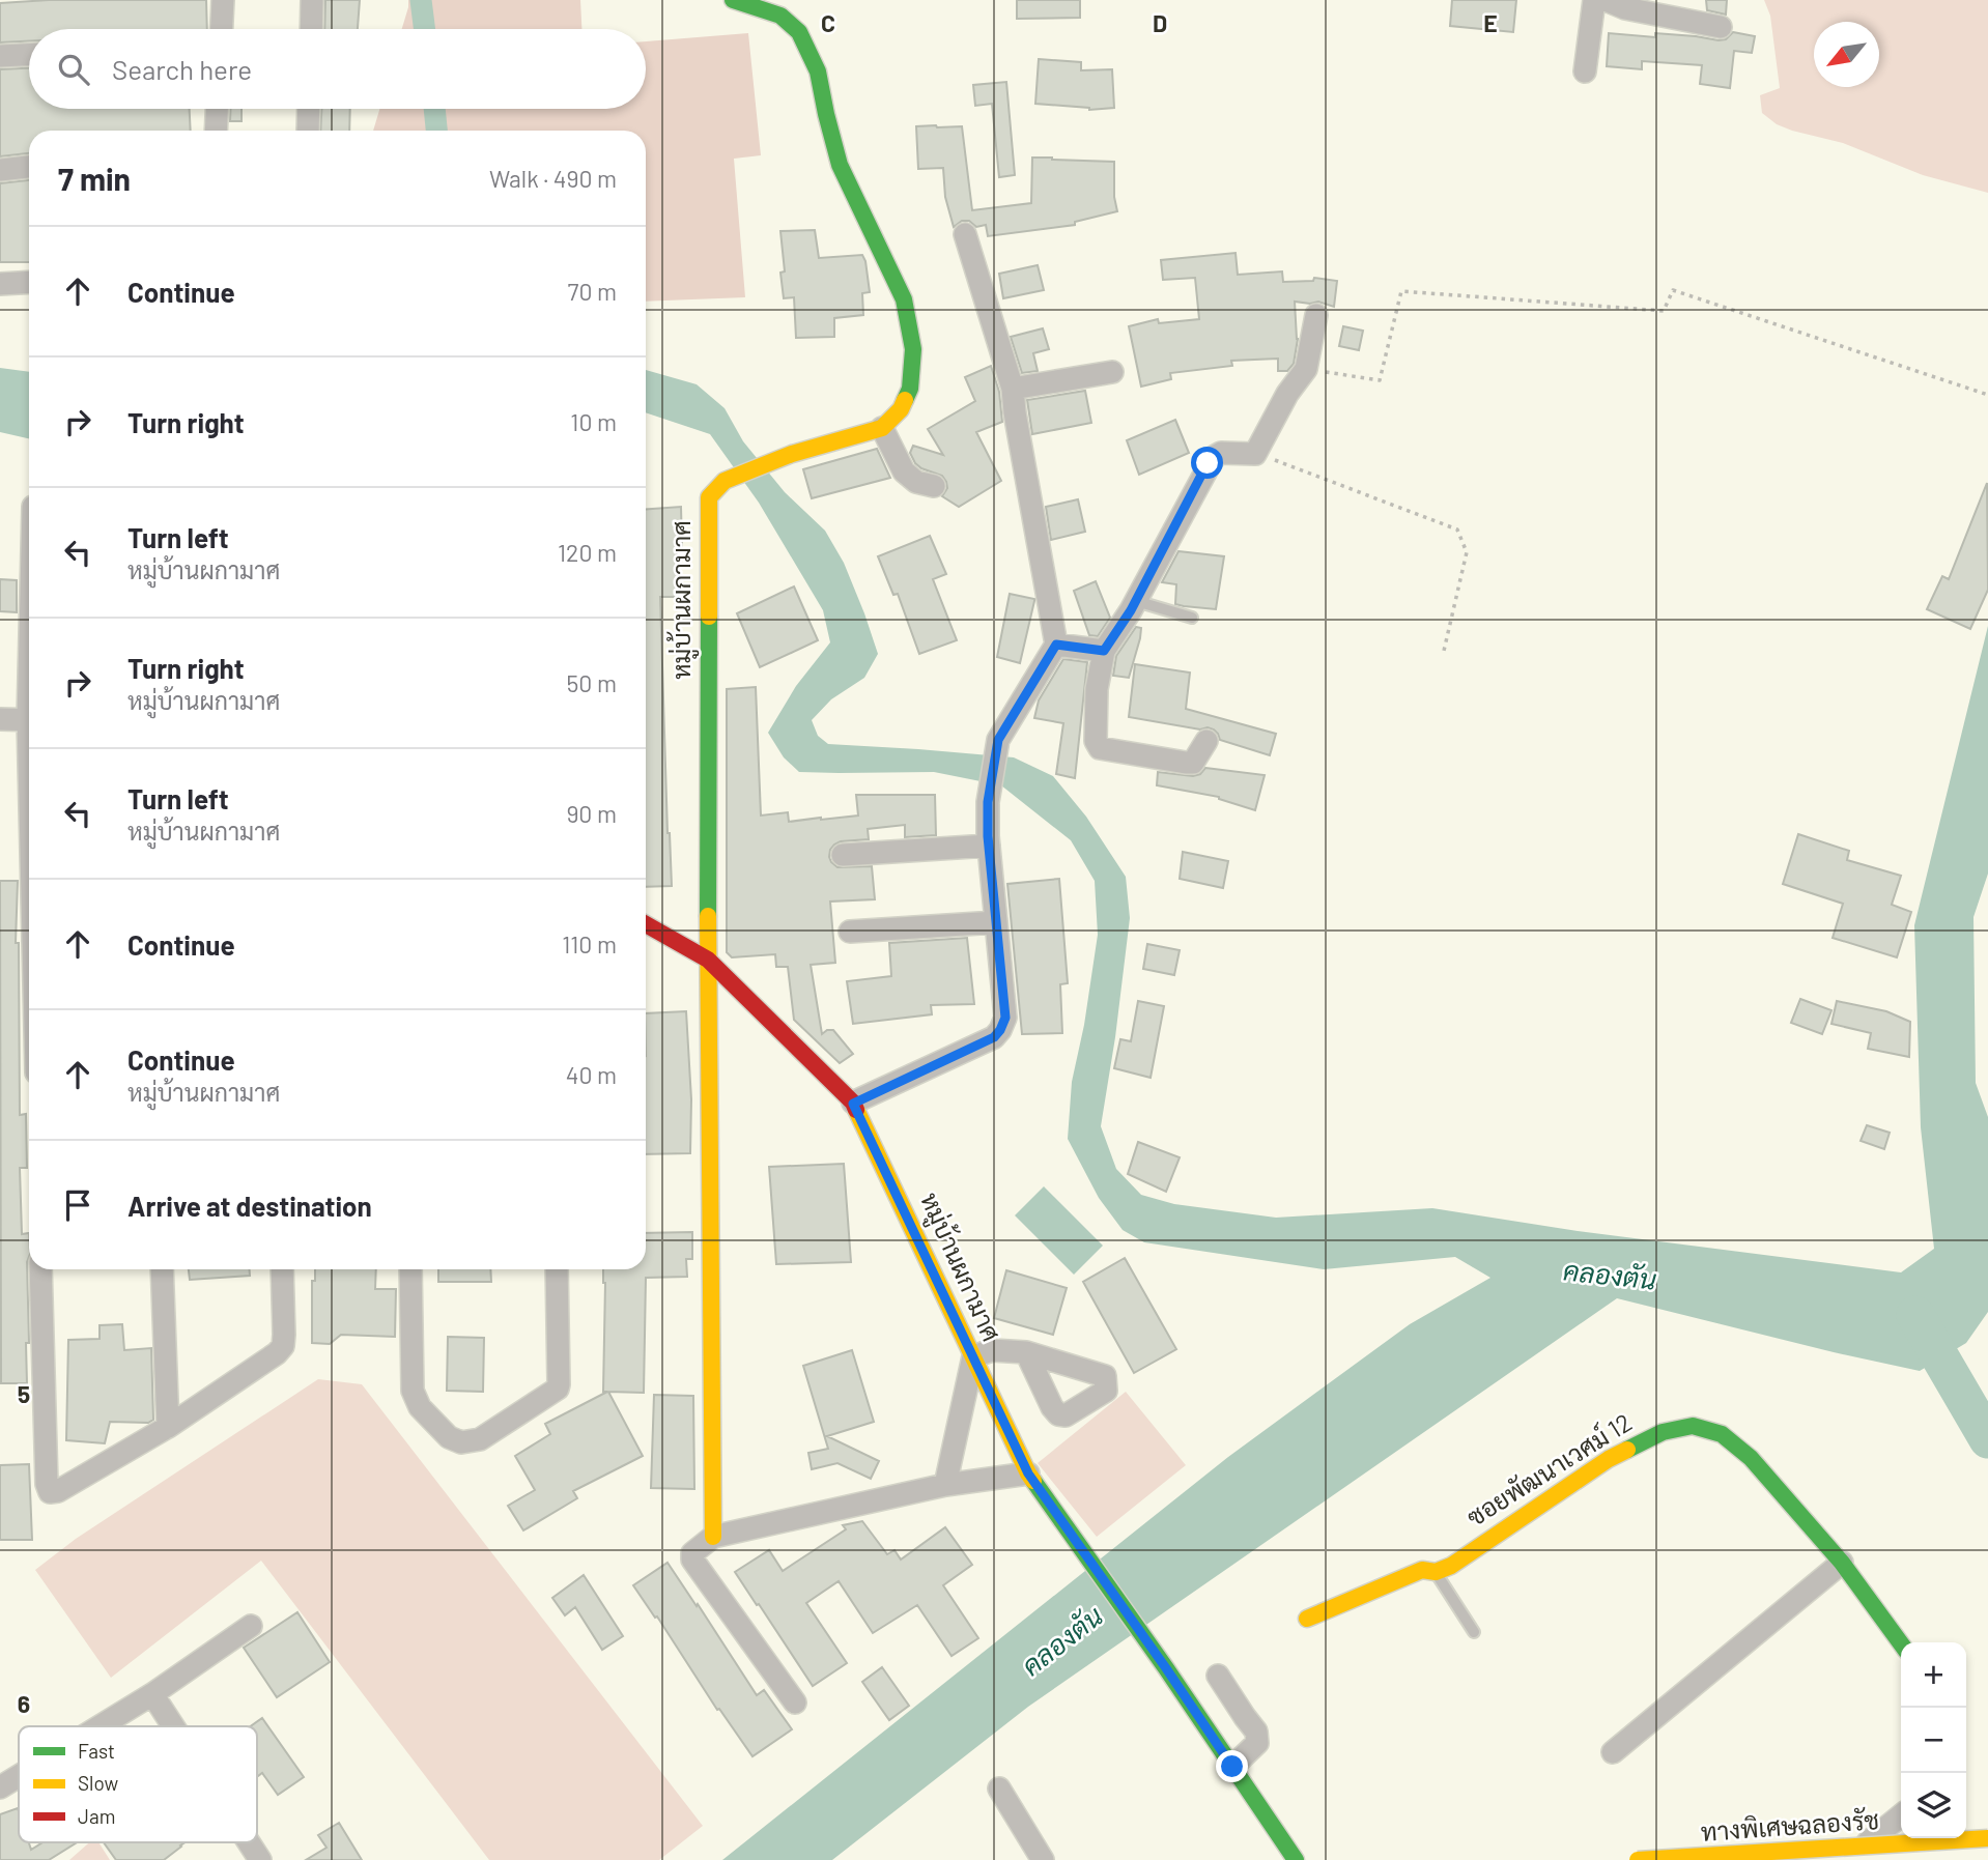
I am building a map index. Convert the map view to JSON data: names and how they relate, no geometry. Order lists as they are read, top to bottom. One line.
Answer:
{"streets":{"main road":["หมู่บ้านผกามาศ","ซอยพัฒนาเวศม์ 12","ทางพิเศษฉลองรัช"]},"water":["คลองตัน"],"legend":["Fast","Slow","Jam"],"north":"bottom left","page":{"search":"Search here","heading":["7 min","Walk · 490 m"],"list":[["Continue","70 m"],["Turn right","10 m"],["Turn left","หมู่บ้านผกามาศ","120 m"],["Turn right","หมู่บ้านผกามาศ","50 m"],["Turn left","หมู่บ้านผกามาศ","90 m"],["Continue","110 m"],["Continue","หมู่บ้านผกามาศ","40 m"],"Arrive at destination"],"map_buttons":["+","−"]},"grid":{"columns":["C","D","E"],"rows":["5","6"]}}
